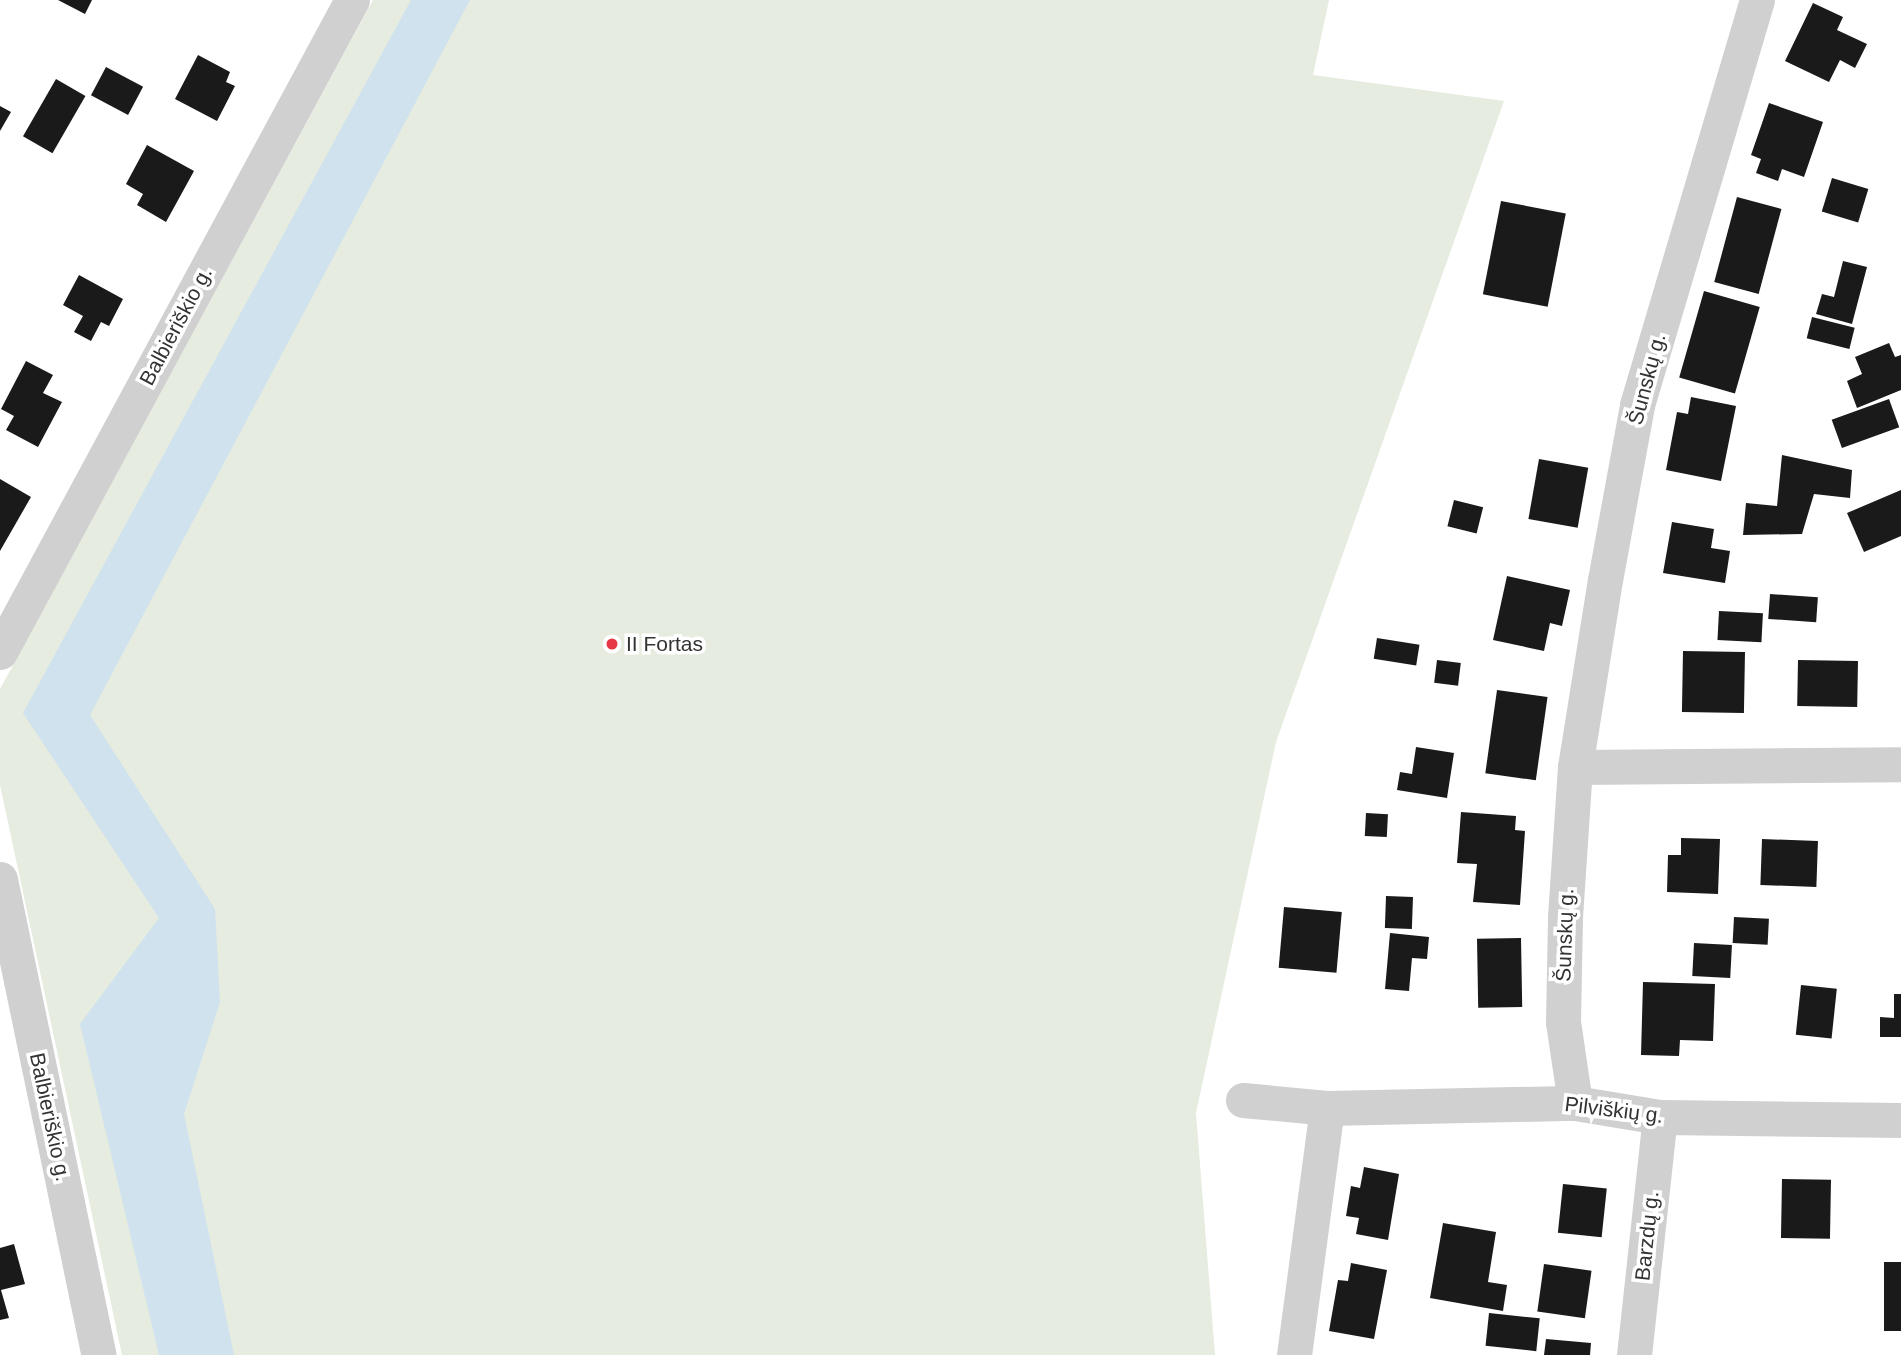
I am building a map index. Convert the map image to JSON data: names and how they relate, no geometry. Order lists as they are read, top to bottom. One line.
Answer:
{"streets":{"street":["Balbieriškio g.","Šunskų g.","Pilviškių g.","Barzdų g."]},"crossings":[["Šunskų g.","Pilviškių g."],["Pilviškių g.","Barzdų g."]],"places":["II Fortas"]}
